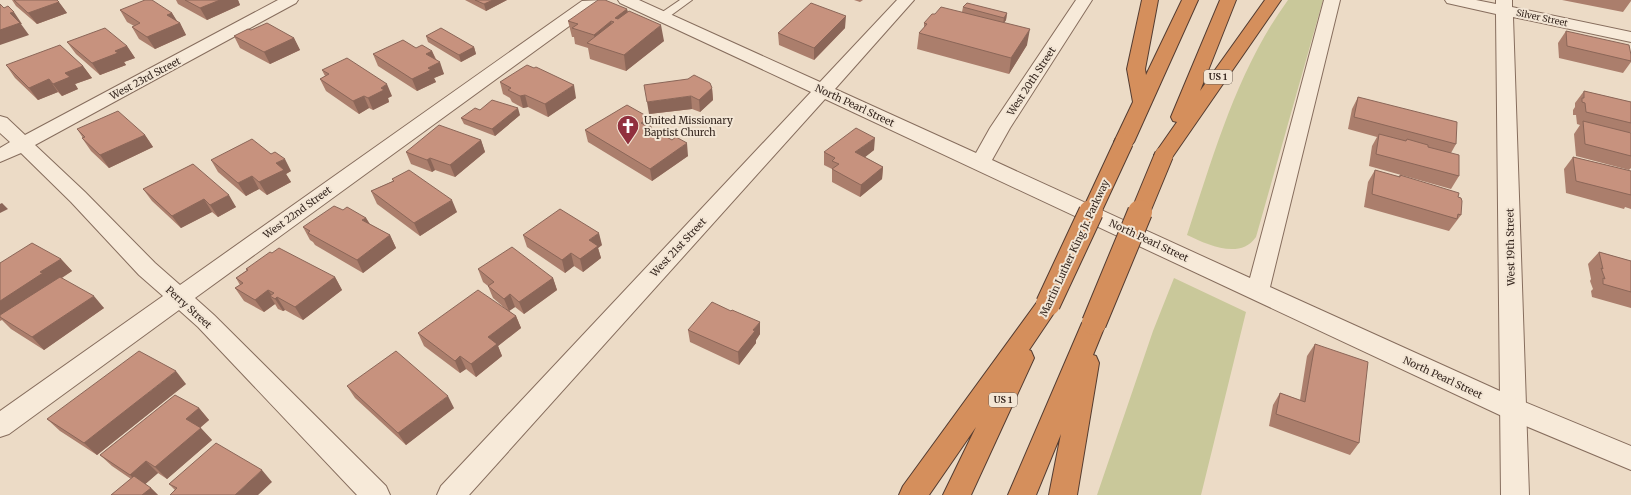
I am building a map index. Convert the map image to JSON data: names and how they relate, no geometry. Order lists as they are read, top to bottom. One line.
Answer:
{"streets":{"highway":["US 1","Martin Luther King Jr. Parkway"],"street":["Silver Street","West 23rd Street","West 20th Street","North Pearl Street","West 22nd Street","West 21st Street","West 19th Street","Perry Street"]},"crossings":[["Silver Street","West 19th Street"],["West 23rd Street","Perry Street"],["West 20th Street","North Pearl Street"],["North Pearl Street","West 21st Street"],["North Pearl Street","West 19th Street"],["West 22nd Street","Perry Street"]],"places":{"church":["United Missionary Baptist Church"]}}
